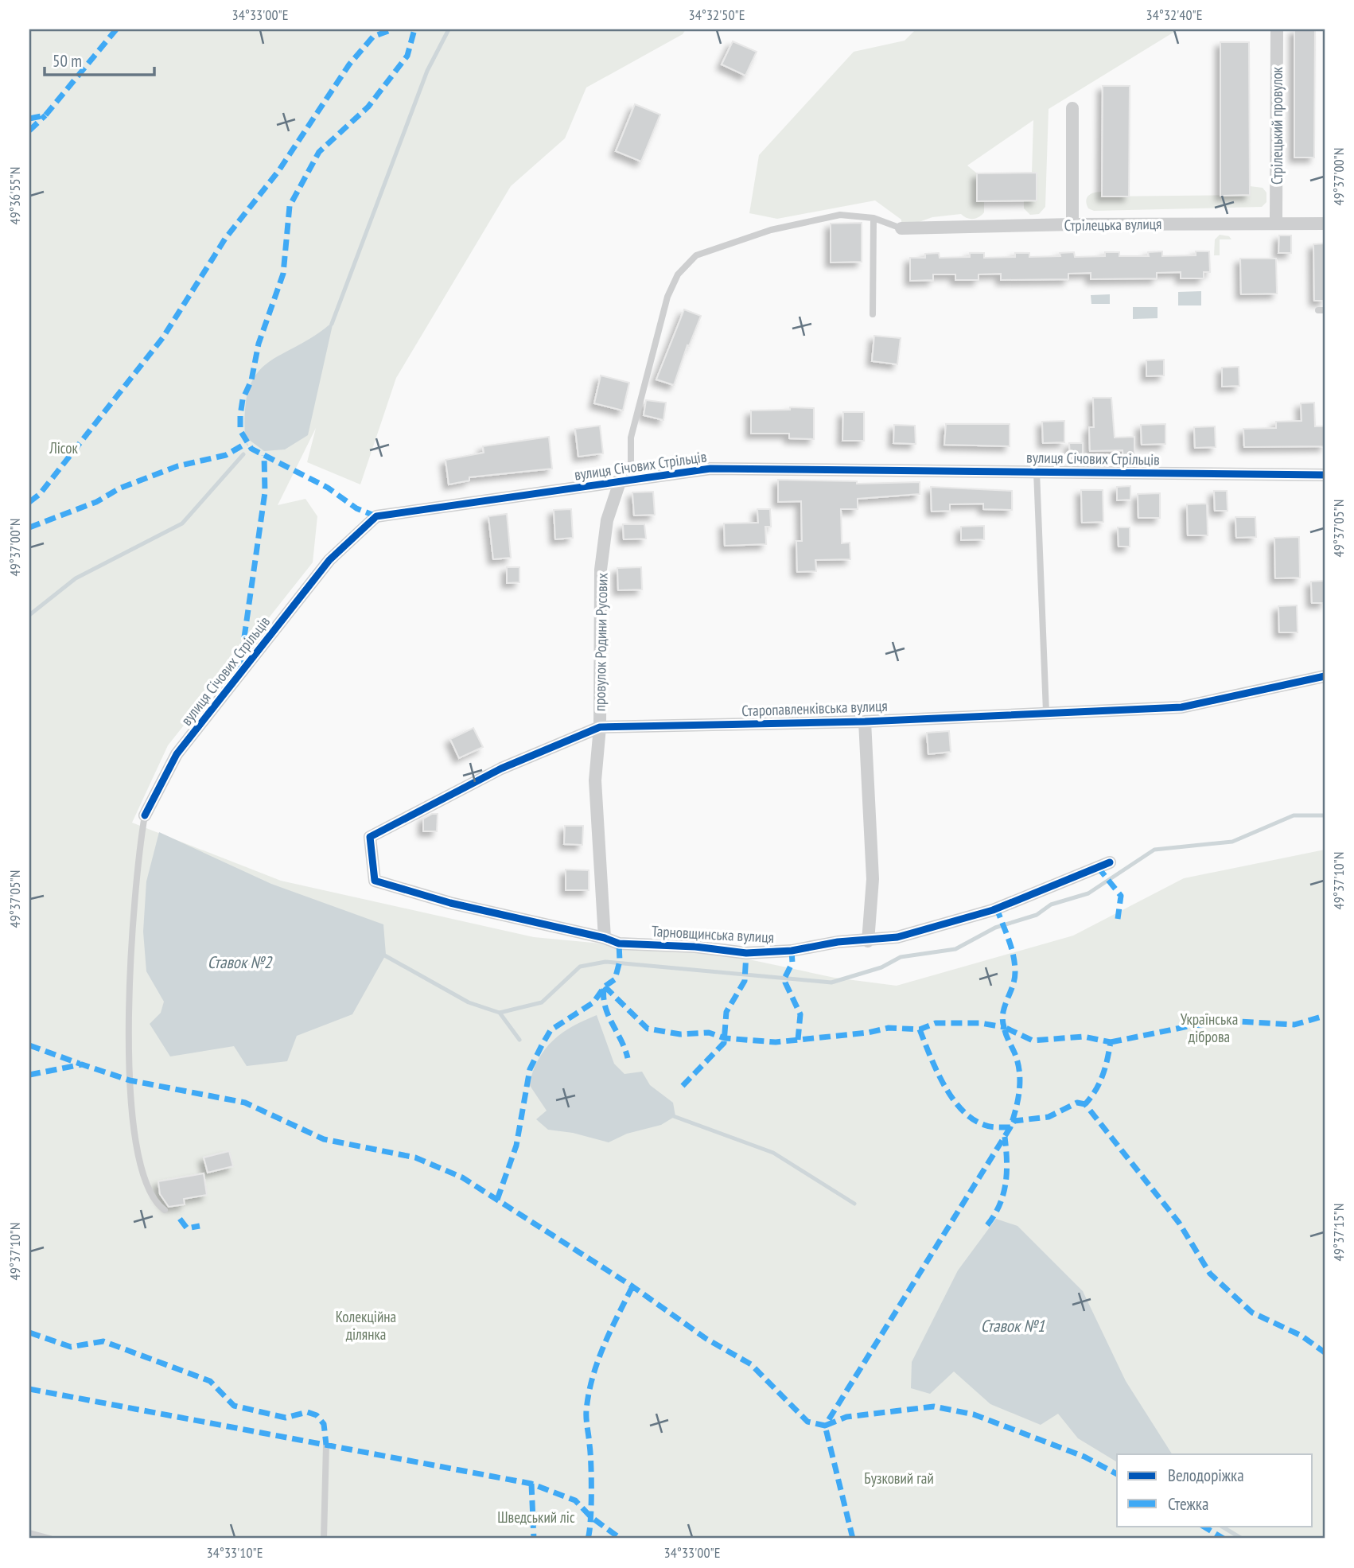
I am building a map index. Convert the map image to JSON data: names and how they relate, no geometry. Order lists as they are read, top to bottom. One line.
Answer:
{"streets":{"street":["Стрілецький провулок","Стрілецька вулиця","вулиця Січових Стрільців","провулок Родини Русових","Старопавленківська вулиця","Тарновщинська вулиця"]},"crossings":[["Стрілецький провулок","Стрілецька вулиця"],["вулиця Січових Стрільців","провулок Родини Русових"],["провулок Родини Русових","Старопавленківська вулиця"],["провулок Родини Русових","Тарновщинська вулиця"],["Старопавленківська вулиця","Тарновщинська вулиця"]],"water":["Ставок №2","Ставок №1"],"parks":["Лісок","Українська діброва","Колекційна ділянка","Бузковий гай","Шведський ліс"],"legend":["Велодоріжка","Стежка"],"scale_bar":"50 m","coordinates":["34°33'00\"E","34°32'50\"E","34°32'40\"E","49°37'00\"N","49°36'55\"N","49°37'05\"N","49°37'10\"N","49°37'15\"N","34°33'10\"E"]}
